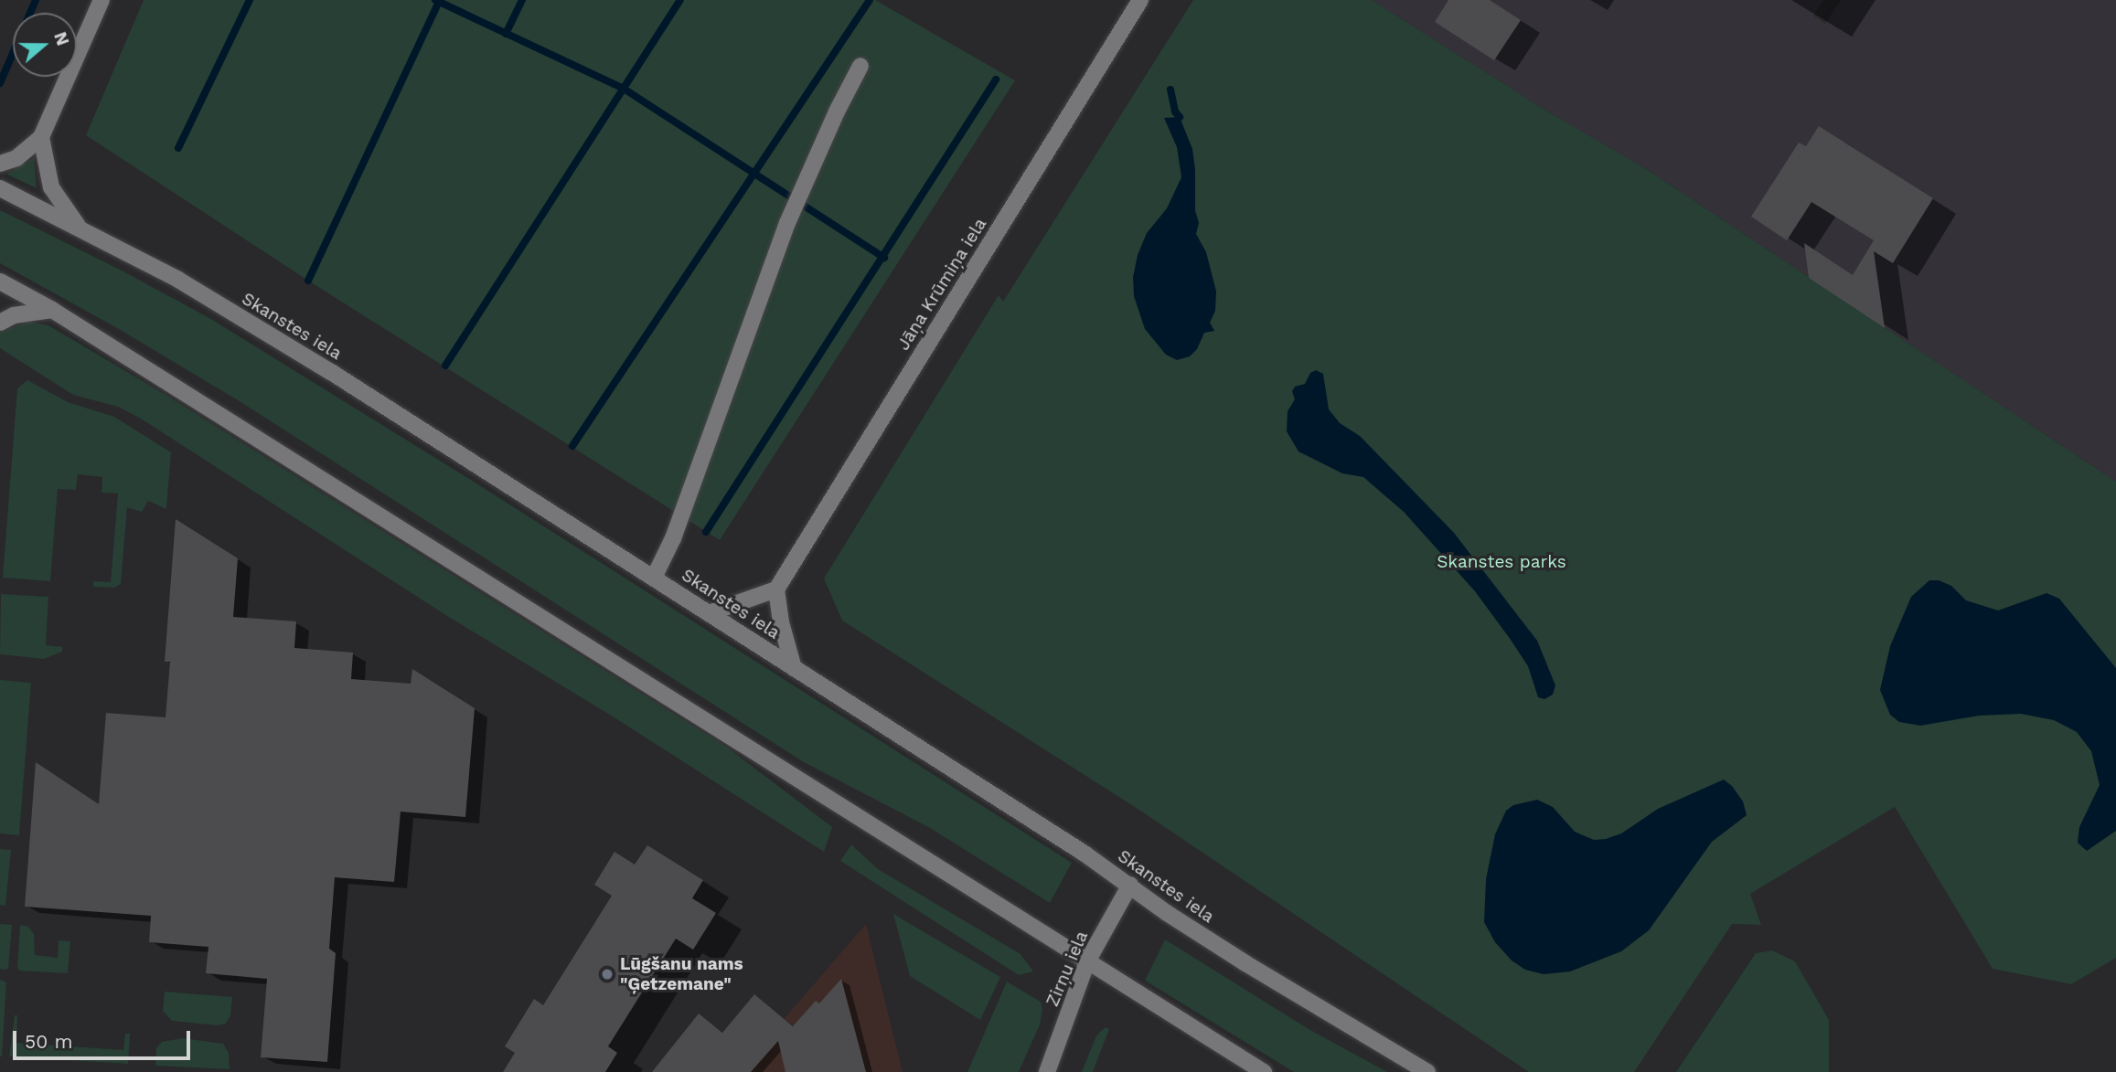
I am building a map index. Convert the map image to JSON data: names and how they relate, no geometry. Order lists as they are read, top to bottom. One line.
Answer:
{"streets":{"main road":["Jāņa Krūmiņa iela","Skanstes iela","Zirņu iela"]},"crossings":[["Skanstes iela","Zirņu iela"]],"parks":["Skanstes parks"],"places":["Lūgšanu nams \"Ģetzemane\""],"scale_bar":"50 m","north":"right"}
